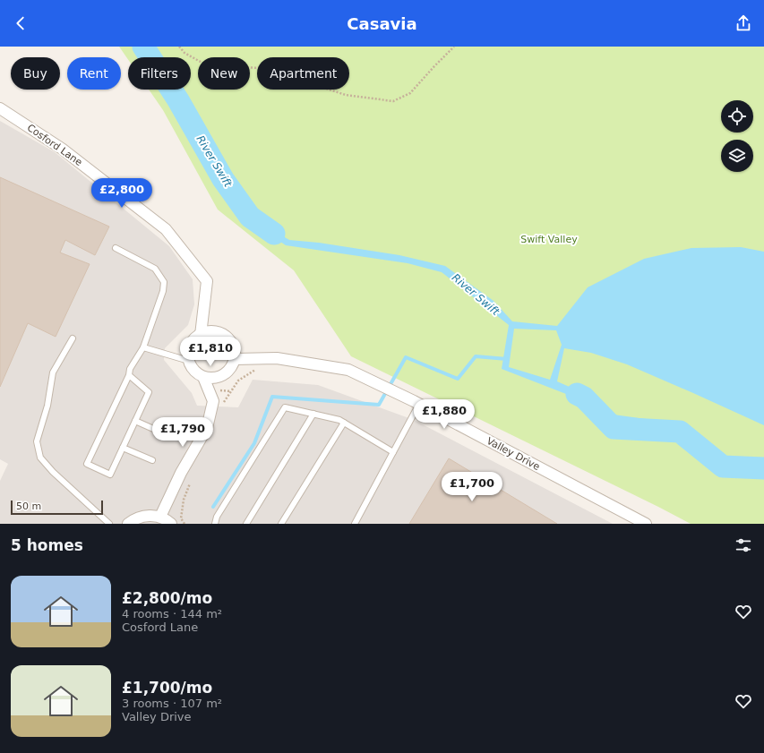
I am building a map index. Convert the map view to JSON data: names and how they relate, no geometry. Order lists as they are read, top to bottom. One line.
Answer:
{"streets":{"street":["Cosford Lane","Valley Drive"]},"crossings":[["Cosford Lane","Valley Drive"]],"water":["River Swift"],"parks":["Swift Valley"],"scale_bar":"50 m","page":{"header":"Casavia","chip":["Buy","Rent","Filters","New","Apartment"],"price":["£2,800","£1,810","£1,880","£1,790","£1,700"],"scale":"50 m","heading":"5 homes","list":[{"name":"£2,800/mo","note":"4 rooms · 144 m² · Cosford Lane"},{"name":"£1,700/mo","note":"3 rooms · 107 m² · Valley Drive"}]}}
